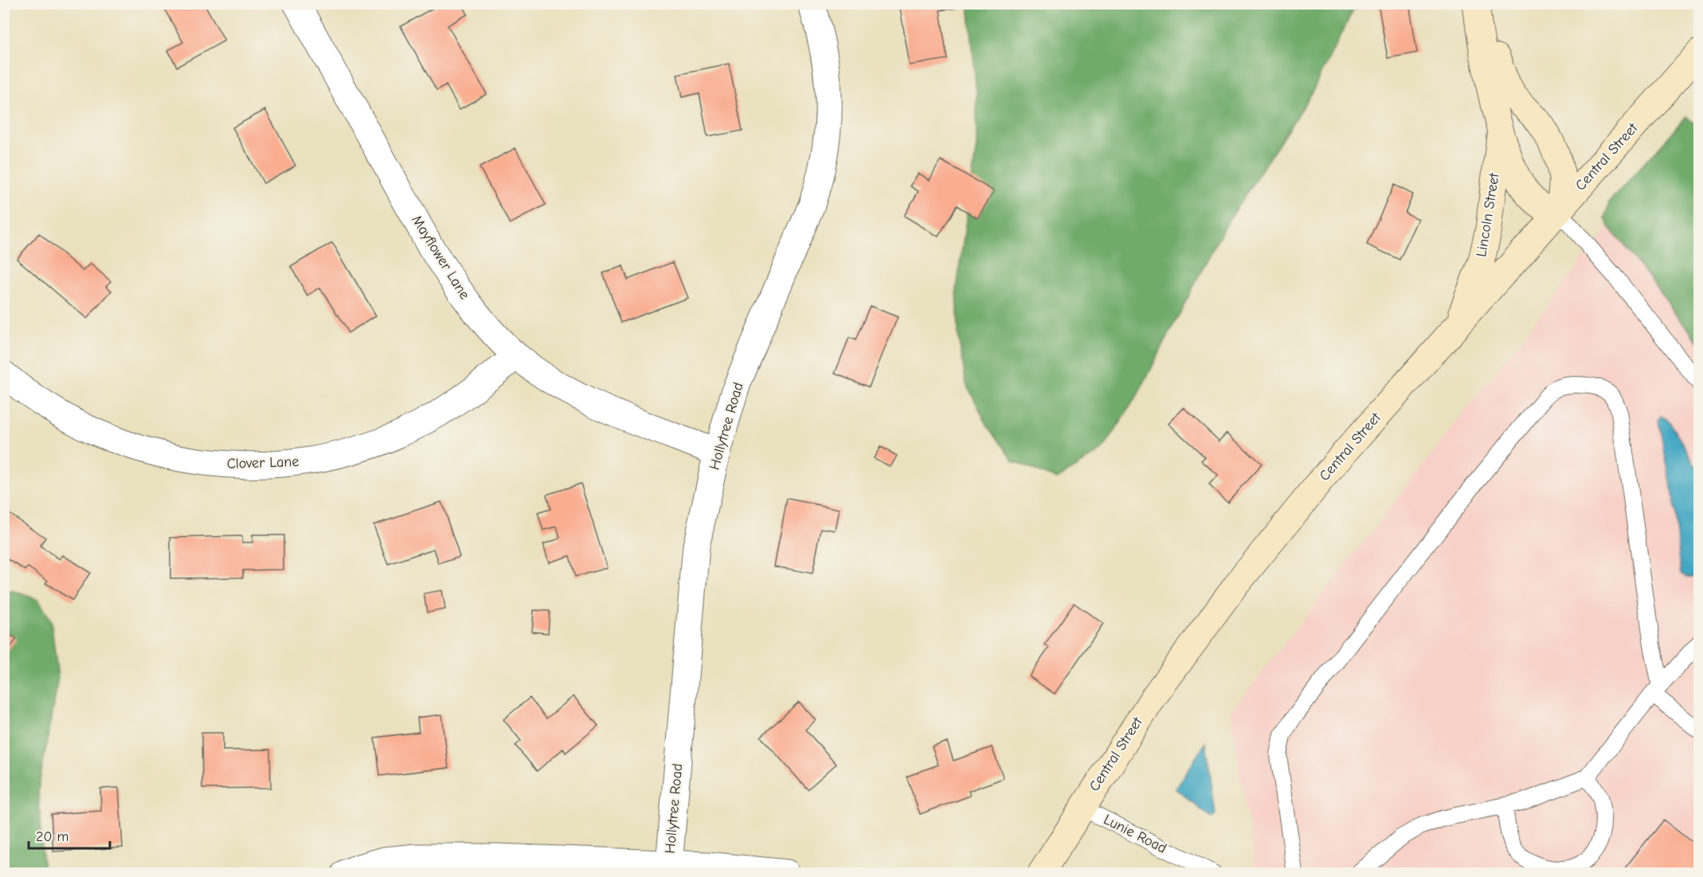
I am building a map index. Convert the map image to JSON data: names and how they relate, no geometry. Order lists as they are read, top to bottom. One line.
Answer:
{"streets":{"main road":["Central Street","Lincoln Street"],"street":["Mayflower Lane","Hollytree Road","Clover Lane"],"lane":["Lunie Road"]},"crossings":[["Central Street","Lincoln Street"],["Central Street","Lunie Road"],["Mayflower Lane","Hollytree Road"],["Mayflower Lane","Clover Lane"]],"scale_bar":"20 m"}
